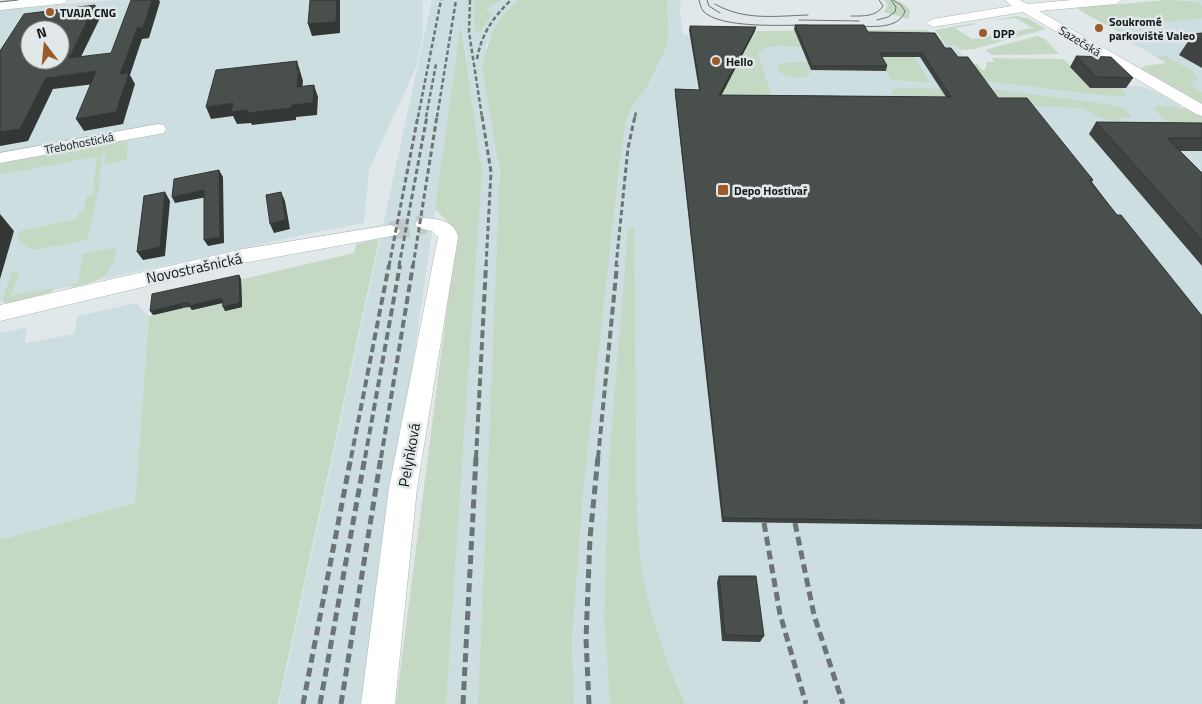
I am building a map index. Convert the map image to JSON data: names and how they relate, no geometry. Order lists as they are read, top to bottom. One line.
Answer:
{"streets":{"street":["Sazečská","Třebohostická","Novostrašnická","Pelyňková"]},"places":{"other":["TVAJA CNG","Soukromé parkoviště Valeo","DPP","Hello"],"transit":["Depo Hostivař"]},"north":"top"}
